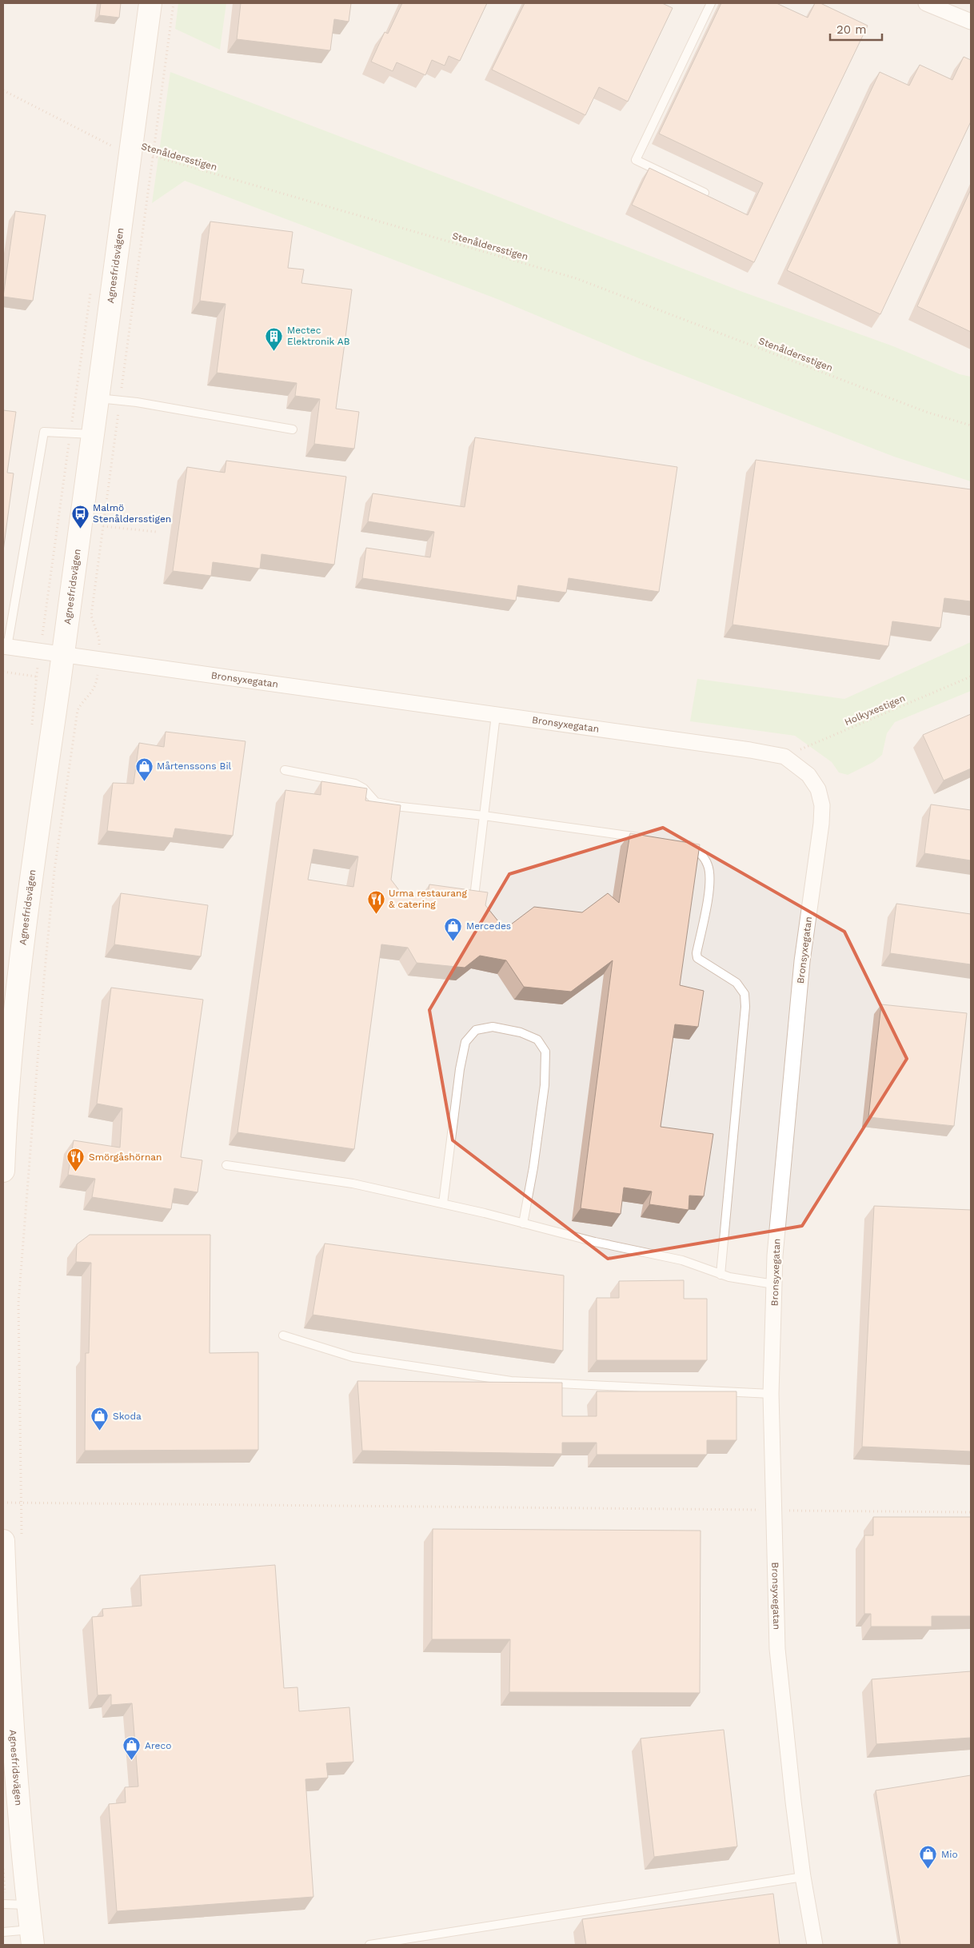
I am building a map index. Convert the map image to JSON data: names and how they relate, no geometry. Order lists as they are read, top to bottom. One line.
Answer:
{"streets":{"main road":["Agnesfridsvägen"],"street":["Bronsyxegatan"],"path":["Stenåldersstigen","Holkyxestigen"]},"crossings":[["Stenåldersstigen","Agnesfridsvägen"],["Agnesfridsvägen","Bronsyxegatan"],["Bronsyxegatan","Holkyxestigen"]],"places":{"building":["Mectec Elektronik AB"],"bus stop":["Malmö Stenåldersstigen"],"shop":["Mårtenssons Bil","Mercedes","Skoda","Areco","Mio"],"restaurant":["Urma restaurang & catering","Smörgåshörnan"]},"scale_bar":"20 m"}
